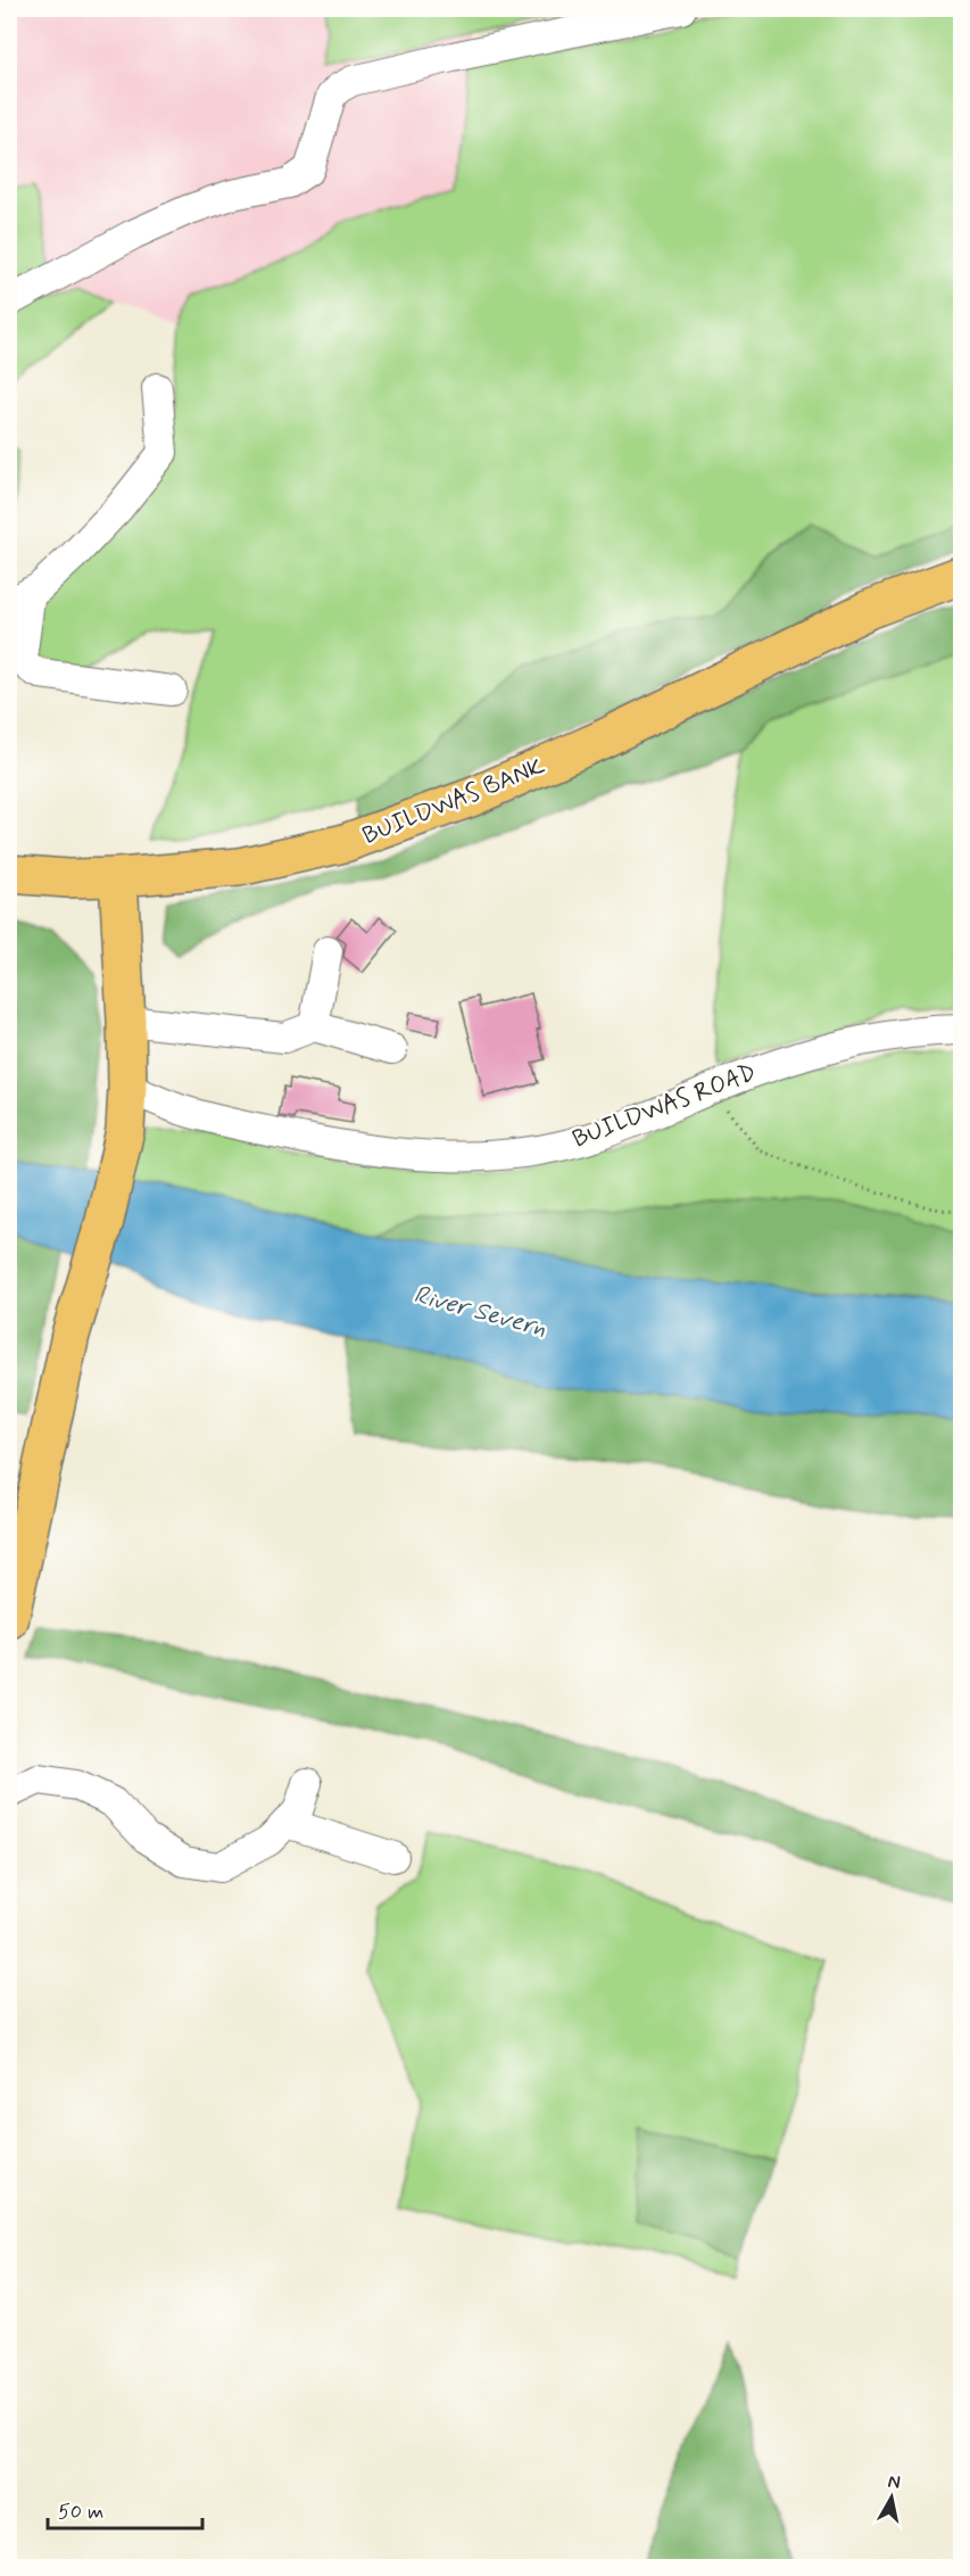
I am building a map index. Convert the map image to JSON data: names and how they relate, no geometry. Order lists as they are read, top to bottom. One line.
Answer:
{"streets":{"main road":["BUILDWAS BANK"],"street":["BUILDWAS ROAD"]},"water":["River Severn"],"scale_bar":"50 m","north":"top"}
